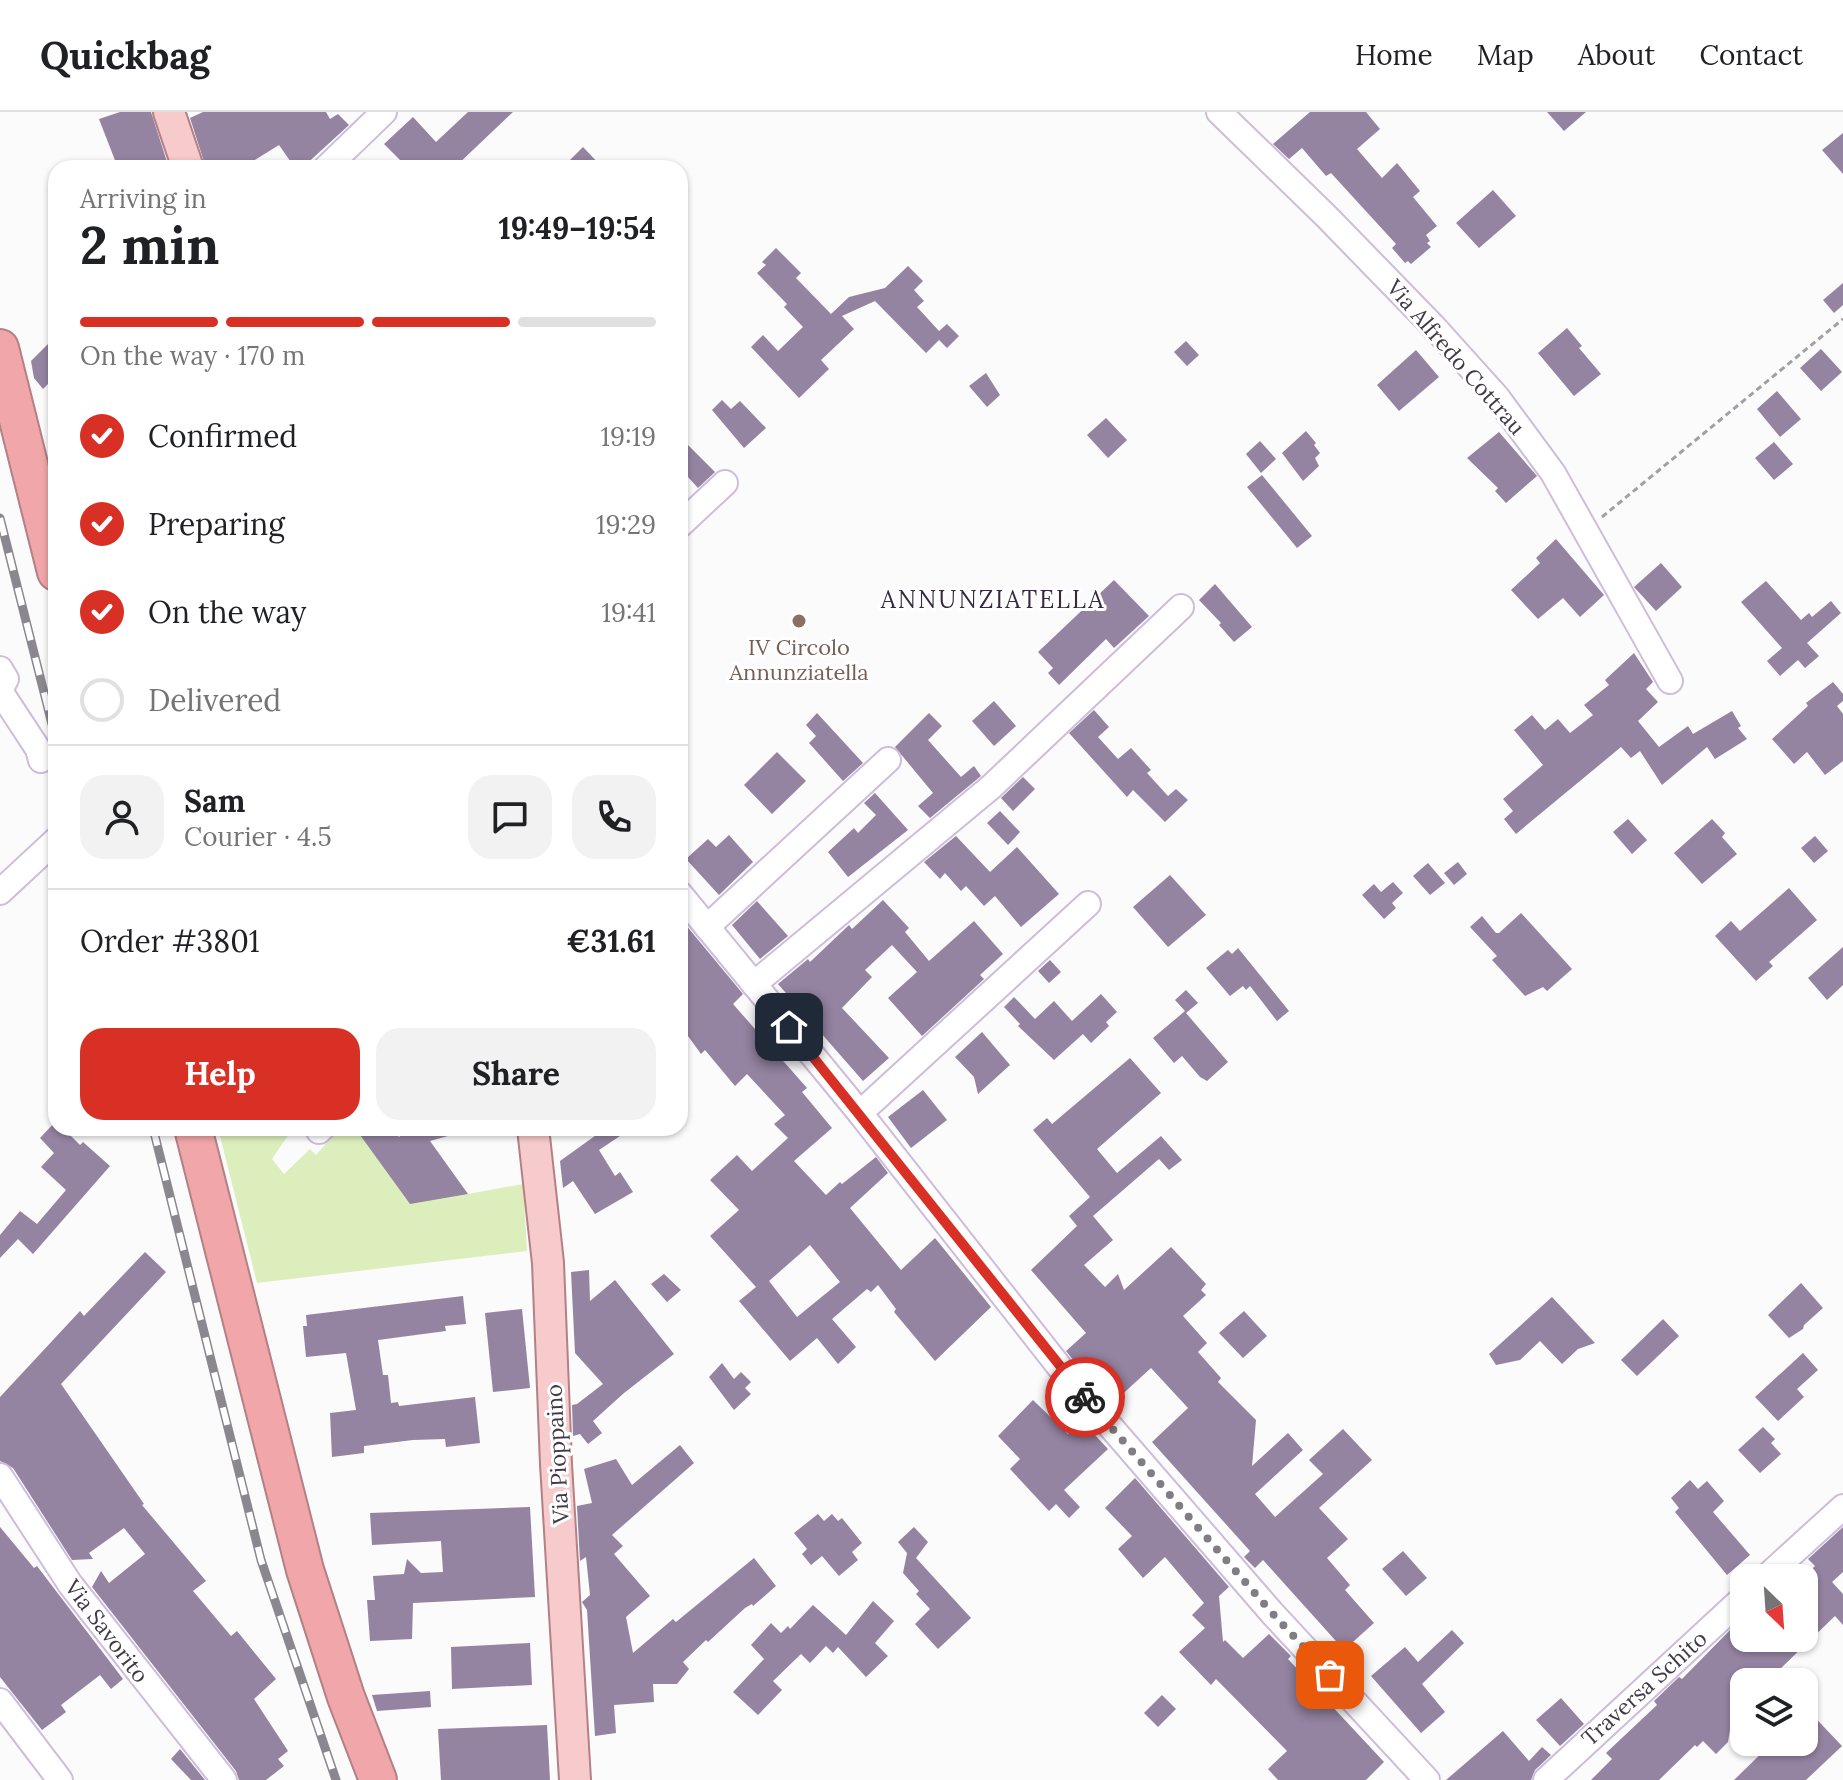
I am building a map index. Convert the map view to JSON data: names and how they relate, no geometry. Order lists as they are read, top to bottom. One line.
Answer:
{"streets":{"main road":["Via Pioppaino"],"street":["Via Alfredo Cottrau","Via Savorito","Traversa Schito"]},"districts":["ANNUNZIATELLA"],"places":["IV Circolo Annunziatella"],"north":"bottom right","page":{"header":"Quickbag","nav":["Home","Map","About","Contact"],"heading":["2 min","Arriving in","19:49–19:54"],"panel":["Sam","Courier · 4.5","Order #3801","€31.61"],"bar":"On the way · 170 m","list":[["Confirmed","19:19"],["Preparing","19:29"],["On the way","19:41"],"Delivered"],"buttons":["Help","Share"]}}
